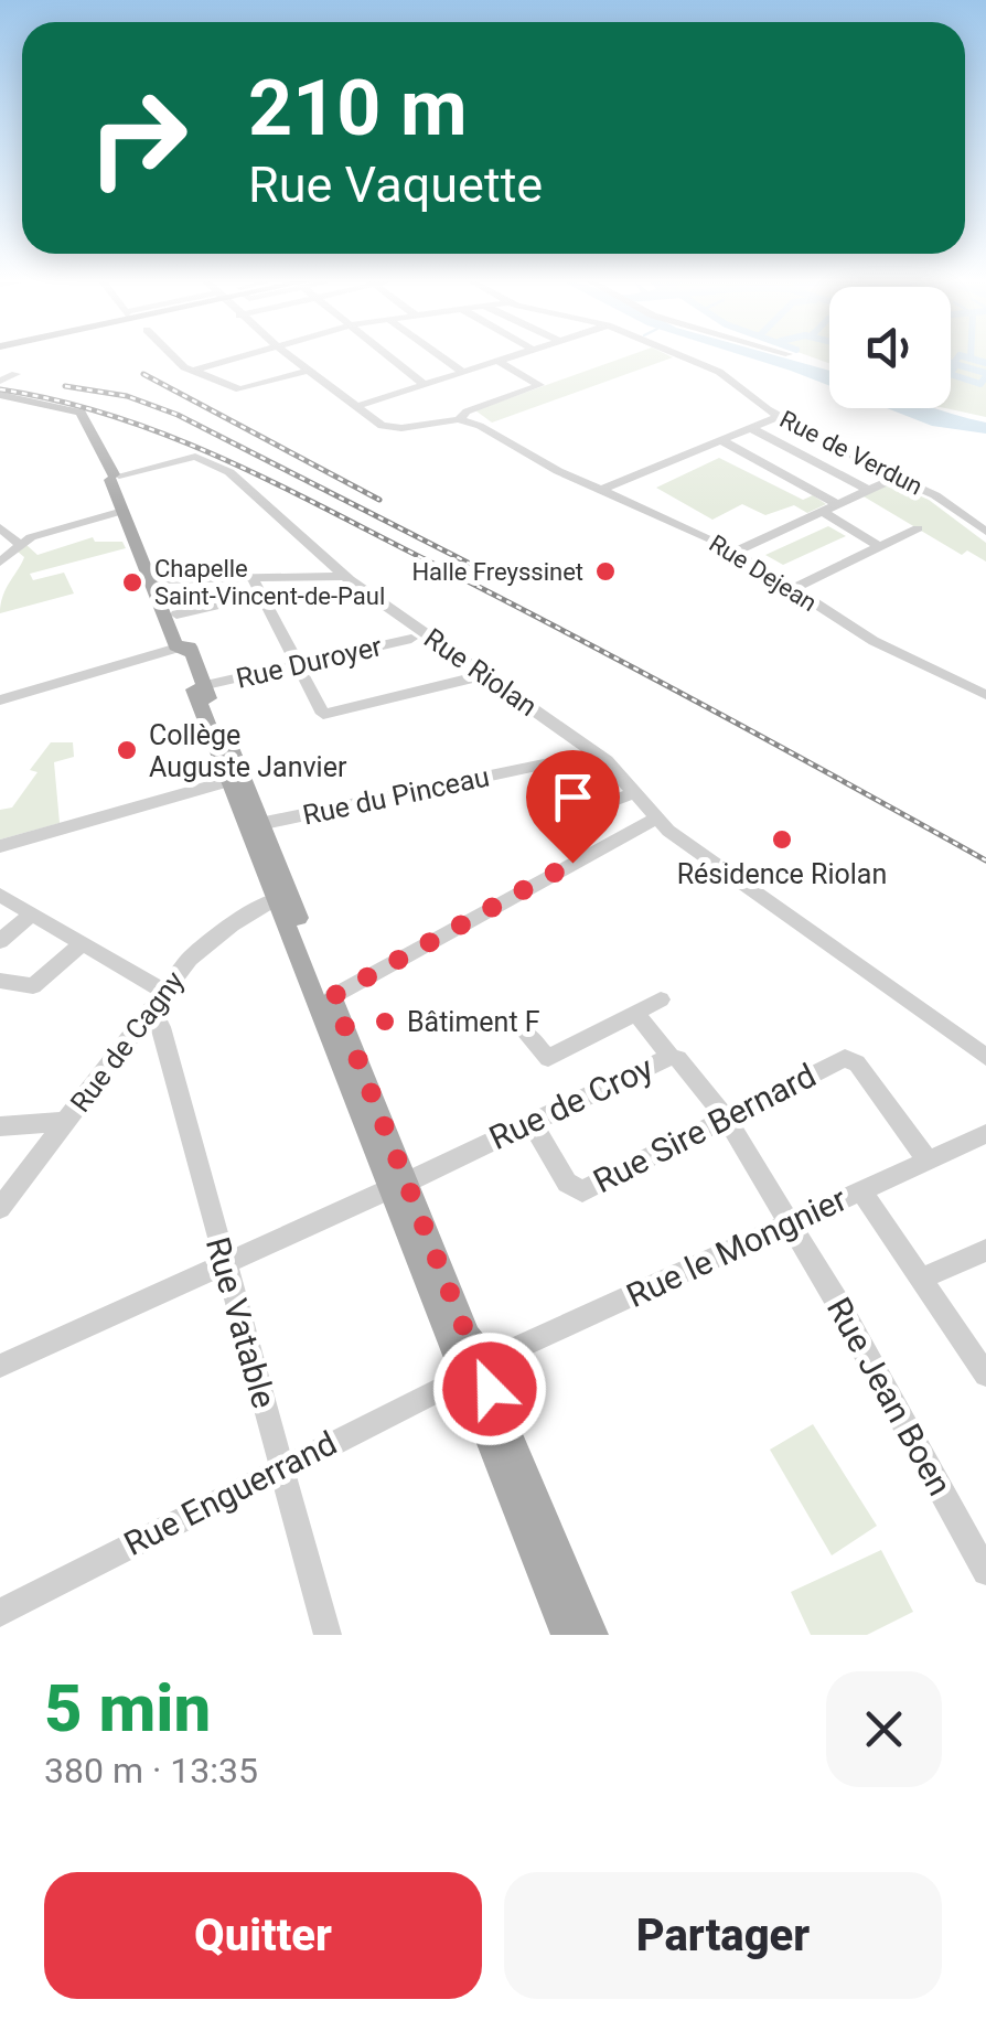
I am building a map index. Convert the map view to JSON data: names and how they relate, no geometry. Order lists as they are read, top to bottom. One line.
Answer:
{"streets":{"street":["Rue de Verdun","Rue Dejean","Rue Duroyer","Rue Riolan","Rue du Pinceau","Rue de Cagny","Rue de Croy","Rue Sire Bernard","Rue le Mongnier","Rue Vatable","Rue Jean Boen","Rue Enguerrand"]},"crossings":[["Rue Riolan","Rue du Pinceau"],["Rue de Cagny","Rue Vatable"],["Rue de Croy","Rue Sire Bernard"],["Rue de Croy","Rue le Mongnier"],["Rue de Croy","Rue Vatable"],["Rue de Croy","Rue Jean Boen"],["Rue Sire Bernard","Rue le Mongnier"],["Rue le Mongnier","Rue Jean Boen"],["Rue le Mongnier","Rue Enguerrand"],["Rue Vatable","Rue Enguerrand"]],"places":["Halle Freyssinet","Chapelle Saint-Vincent-de-Paul","Collège Auguste Janvier","Résidence Riolan","Bâtiment F"],"page":{"turn":["210 m","Rue Vaquette"],"heading":["5 min","380 m · 13:35"],"buttons":["Quitter","Partager"]}}
